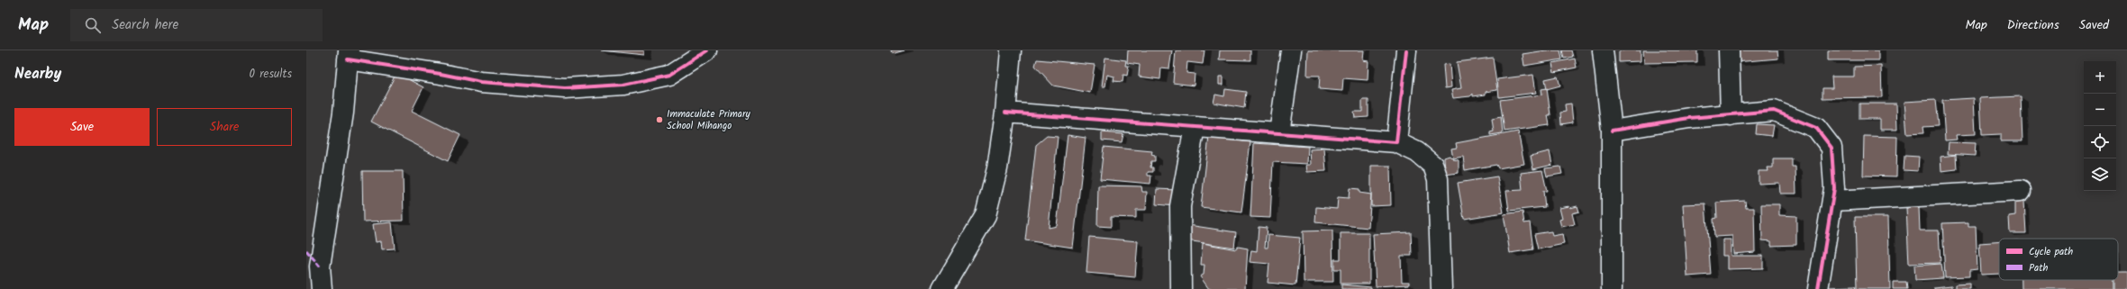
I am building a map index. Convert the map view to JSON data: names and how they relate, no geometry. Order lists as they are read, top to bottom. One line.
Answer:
{"places":["Immaculate Primary School Mihango"],"legend":["Cycle path","Path"],"page":{"header":"Map","search":"Search here","nav":["Map","Directions","Saved"],"heading":["Nearby","0 results"],"map_buttons":["+","−"],"buttons":["Save","Share"]}}
